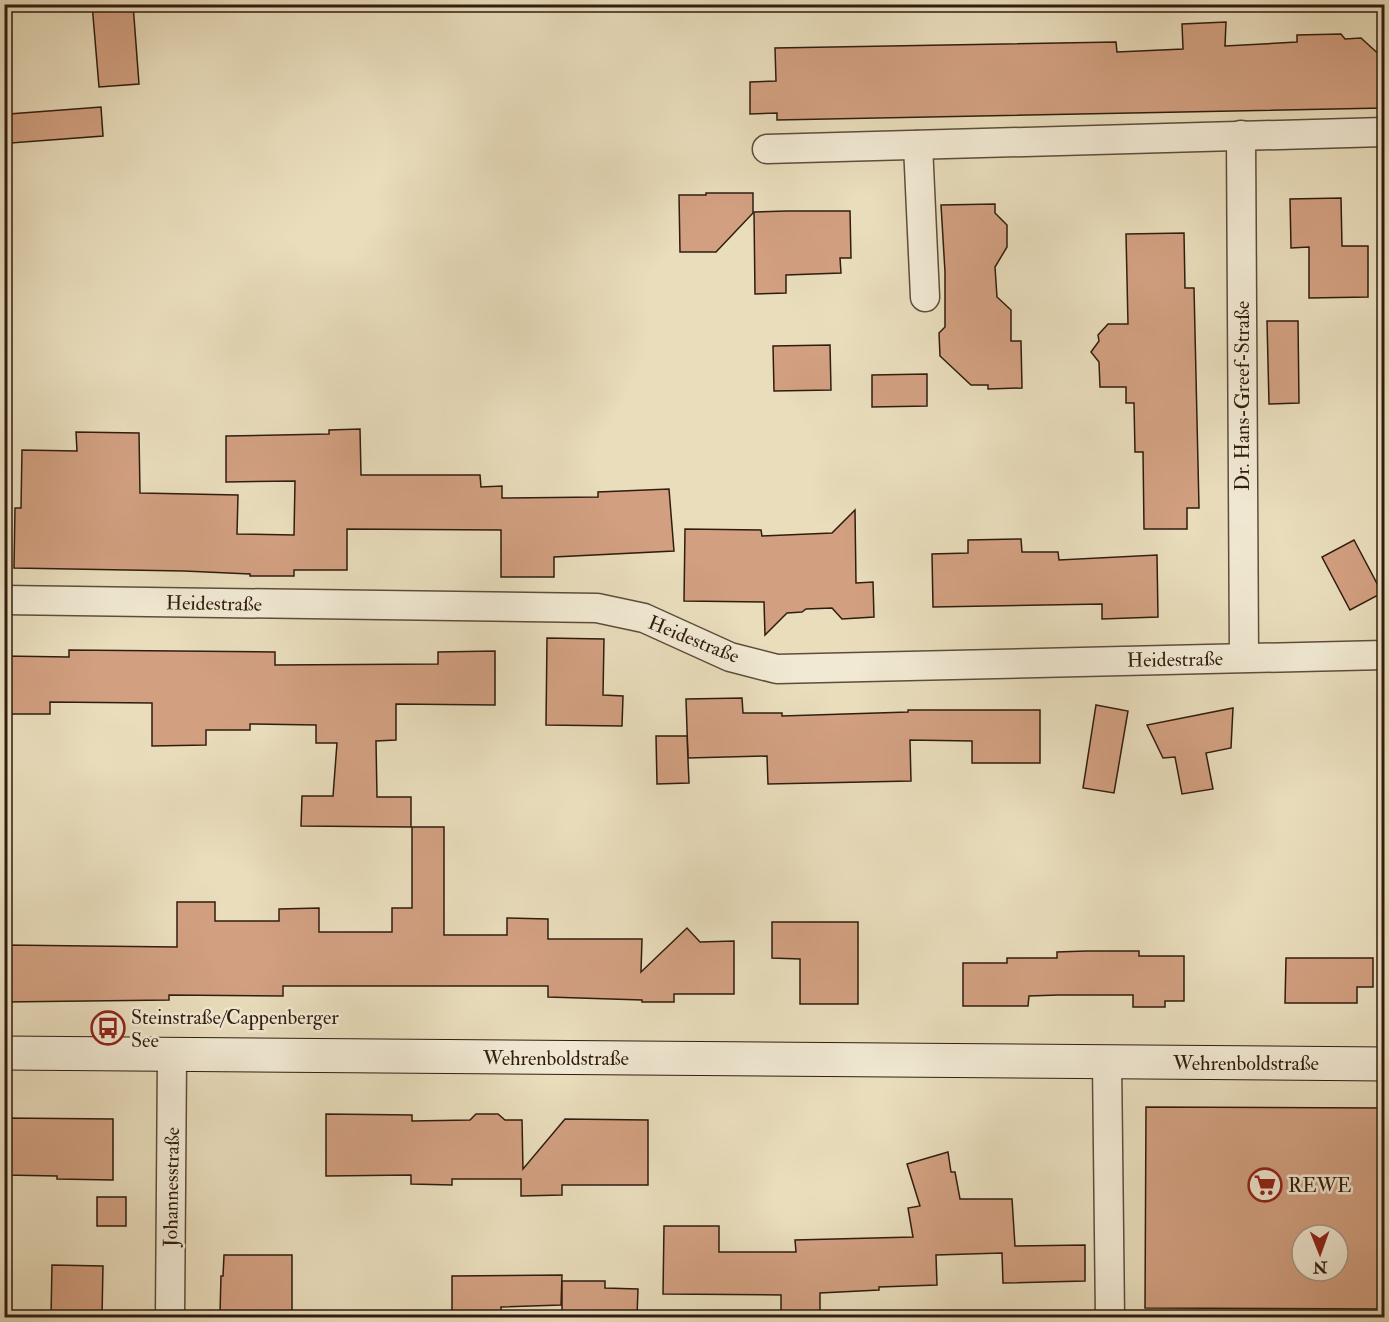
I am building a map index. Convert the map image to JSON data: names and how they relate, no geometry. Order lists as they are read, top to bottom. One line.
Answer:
{"streets":{"street":["Dr. Hans-Greef-Straße","Heidestraße","Wehrenboldstraße","Johannesstraße"]},"crossings":[["Dr. Hans-Greef-Straße","Heidestraße"],["Wehrenboldstraße","Johannesstraße"]],"places":{"bus stop":["Steinstraße/Cappenberger See"],"supermarket":["REWE"]},"north":"bottom"}
